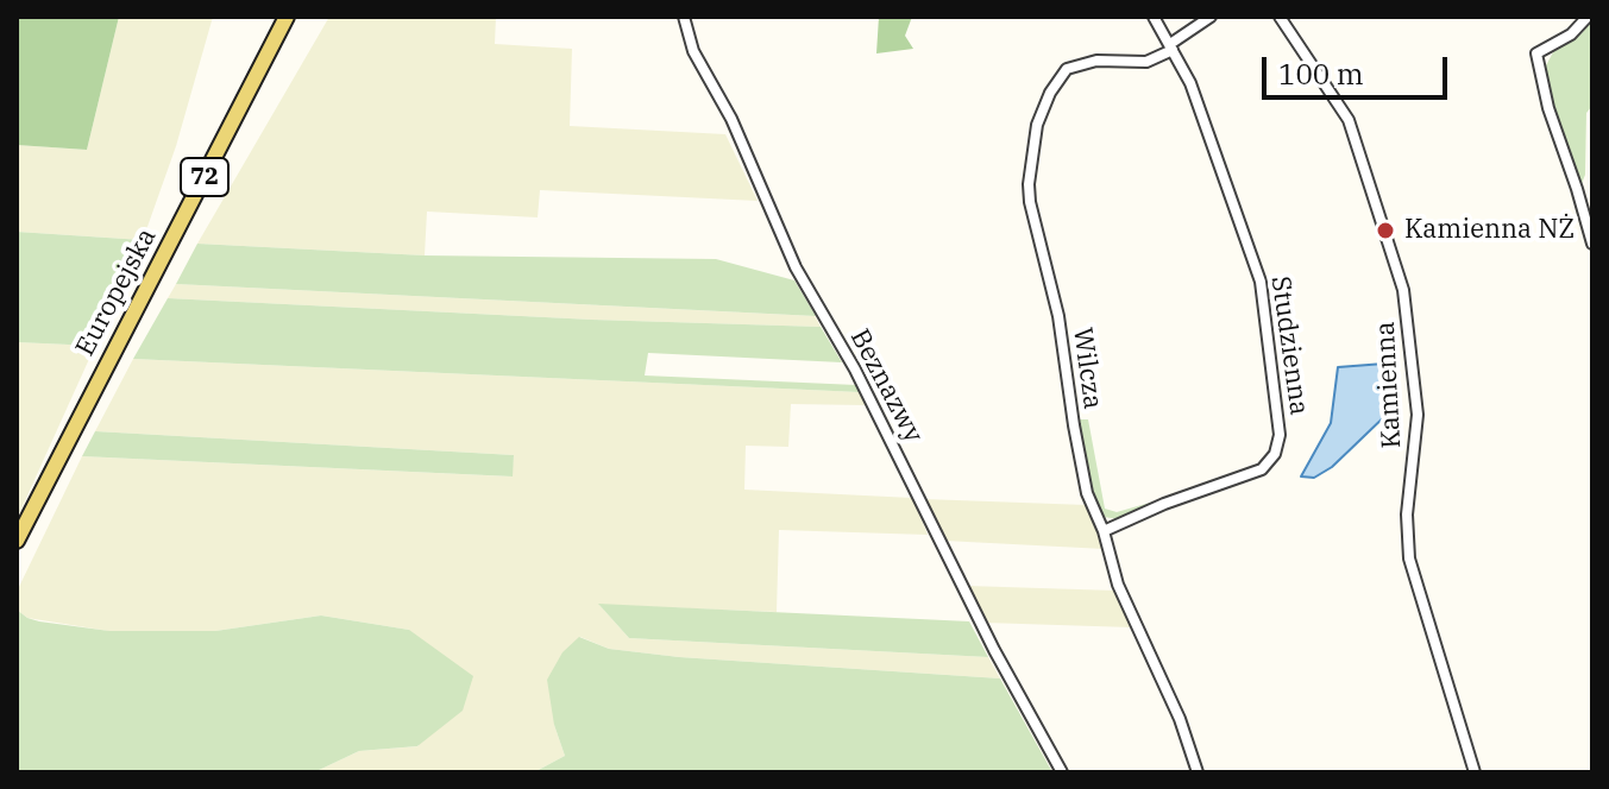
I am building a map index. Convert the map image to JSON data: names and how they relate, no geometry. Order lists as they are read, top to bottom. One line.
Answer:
{"streets":{"main road":["72","Europejska"],"street":["Studzienna","Wilcza","Kamienna","Beznazwy"]},"crossings":[["Studzienna","Wilcza"]],"places":["Kamienna NŻ"],"scale_bar":"100 m"}
